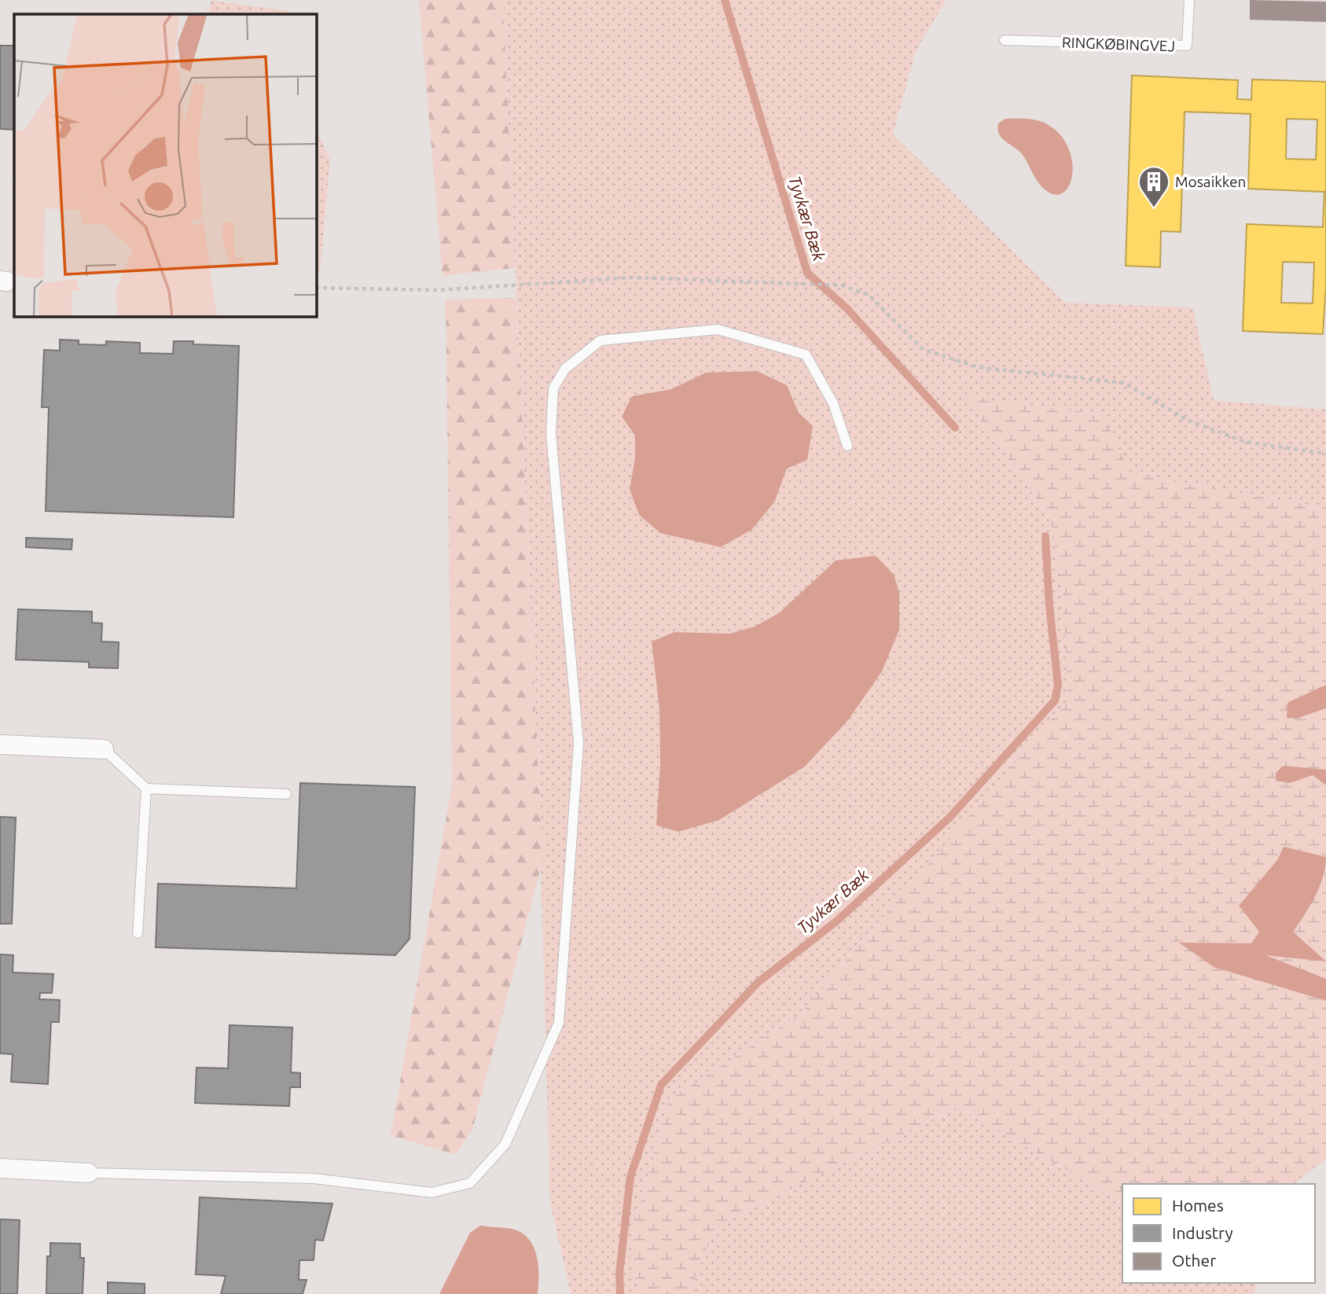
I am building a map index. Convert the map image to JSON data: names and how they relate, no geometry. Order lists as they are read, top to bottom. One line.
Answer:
{"streets":{"lane":["RINGKØBINGVEJ"]},"water":["Tyvkær Bæk"],"places":{"building":["Mosaikken"]},"legend":["Homes","Industry","Other"]}
